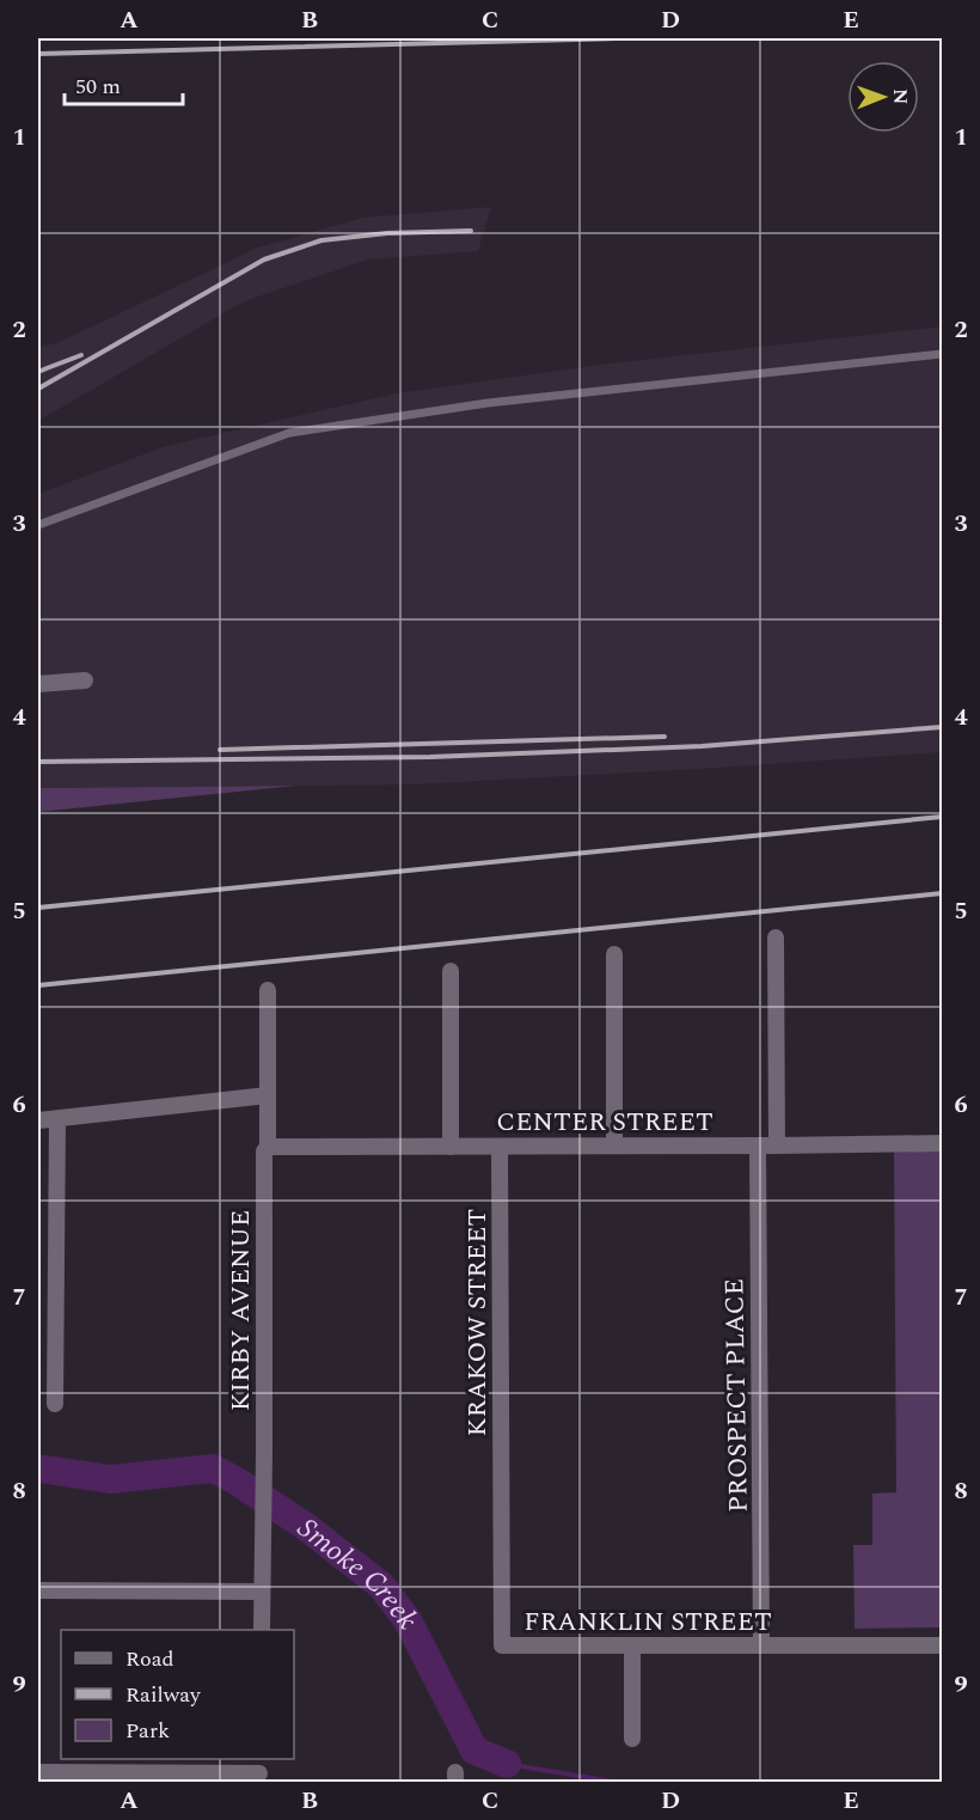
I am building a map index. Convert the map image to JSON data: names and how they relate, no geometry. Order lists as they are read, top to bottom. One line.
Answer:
{"streets":{"street":["CENTER STREET","KIRBY AVENUE","KRAKOW STREET","PROSPECT PLACE","FRANKLIN STREET"]},"crossings":[["CENTER STREET","KIRBY AVENUE"],["CENTER STREET","KRAKOW STREET"],["CENTER STREET","PROSPECT PLACE"],["KRAKOW STREET","FRANKLIN STREET"],["PROSPECT PLACE","FRANKLIN STREET"]],"water":["Smoke Creek"],"legend":["Road","Railway","Park"],"scale_bar":"50 m","north":"right","grid":{"columns":["A","B","C","D","E"],"rows":["1","2","3","4","5","6","7","8","9"]}}
